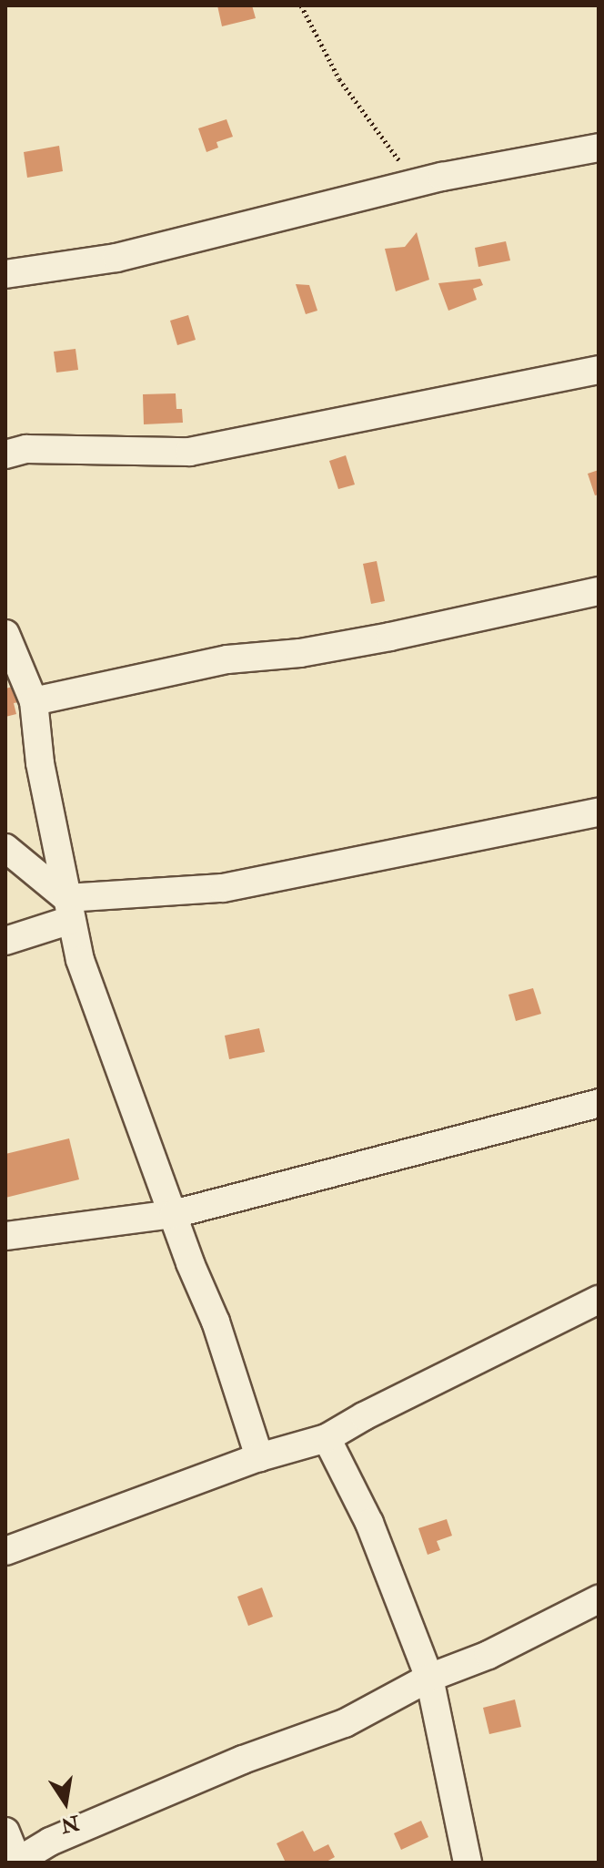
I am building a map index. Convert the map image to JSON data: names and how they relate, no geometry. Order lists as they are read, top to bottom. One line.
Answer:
{"north":"bottom"}
